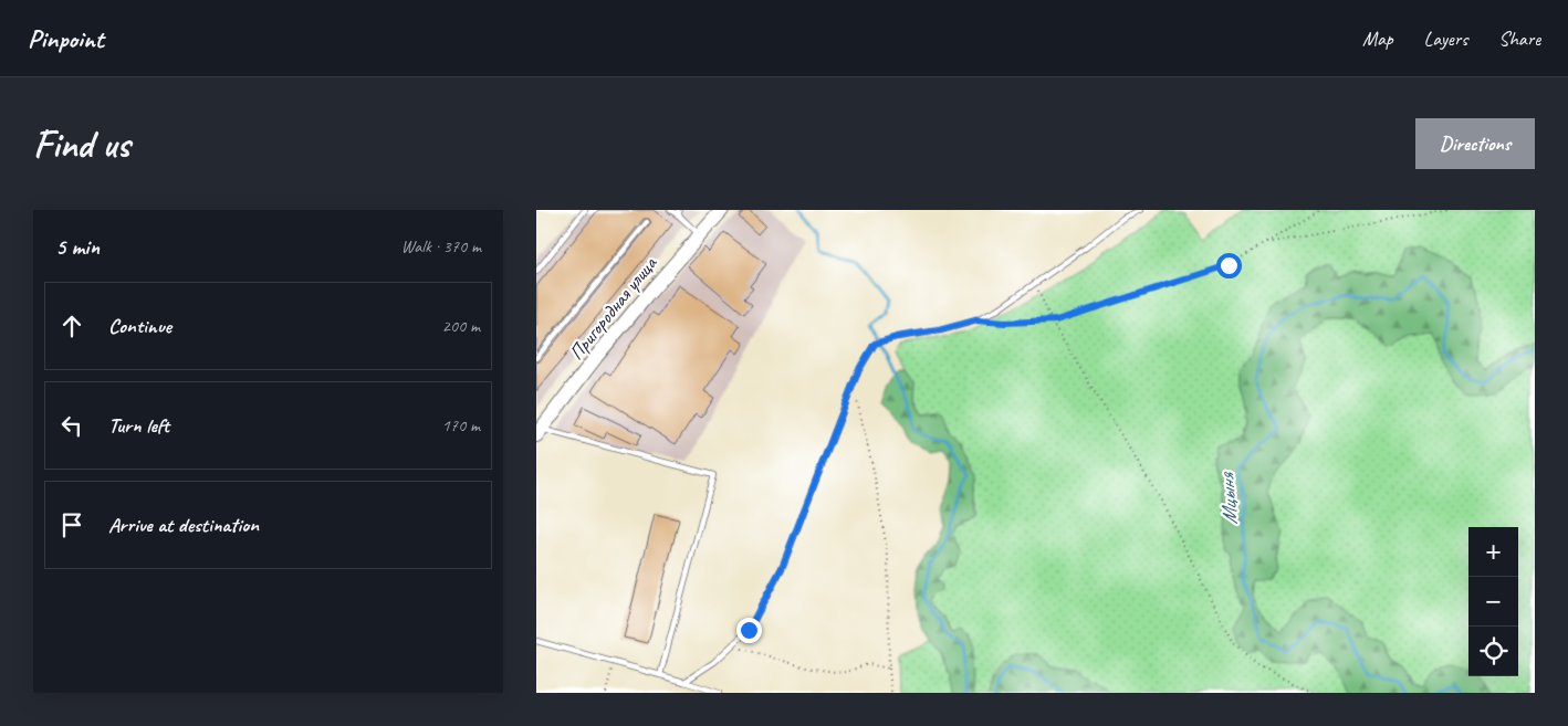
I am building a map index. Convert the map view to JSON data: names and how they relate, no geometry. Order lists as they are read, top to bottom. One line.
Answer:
{"streets":{"street":["Пригородная улица"]},"water":["Мцыня"],"page":{"header":"Pinpoint","nav":["Map","Layers","Share"],"buttons":"Directions","title":"Find us","heading":["5 min","Walk · 370 m"],"list":[["Continue","200 m"],["Turn left","170 m"],"Arrive at destination"],"map_buttons":["+","−"]}}
